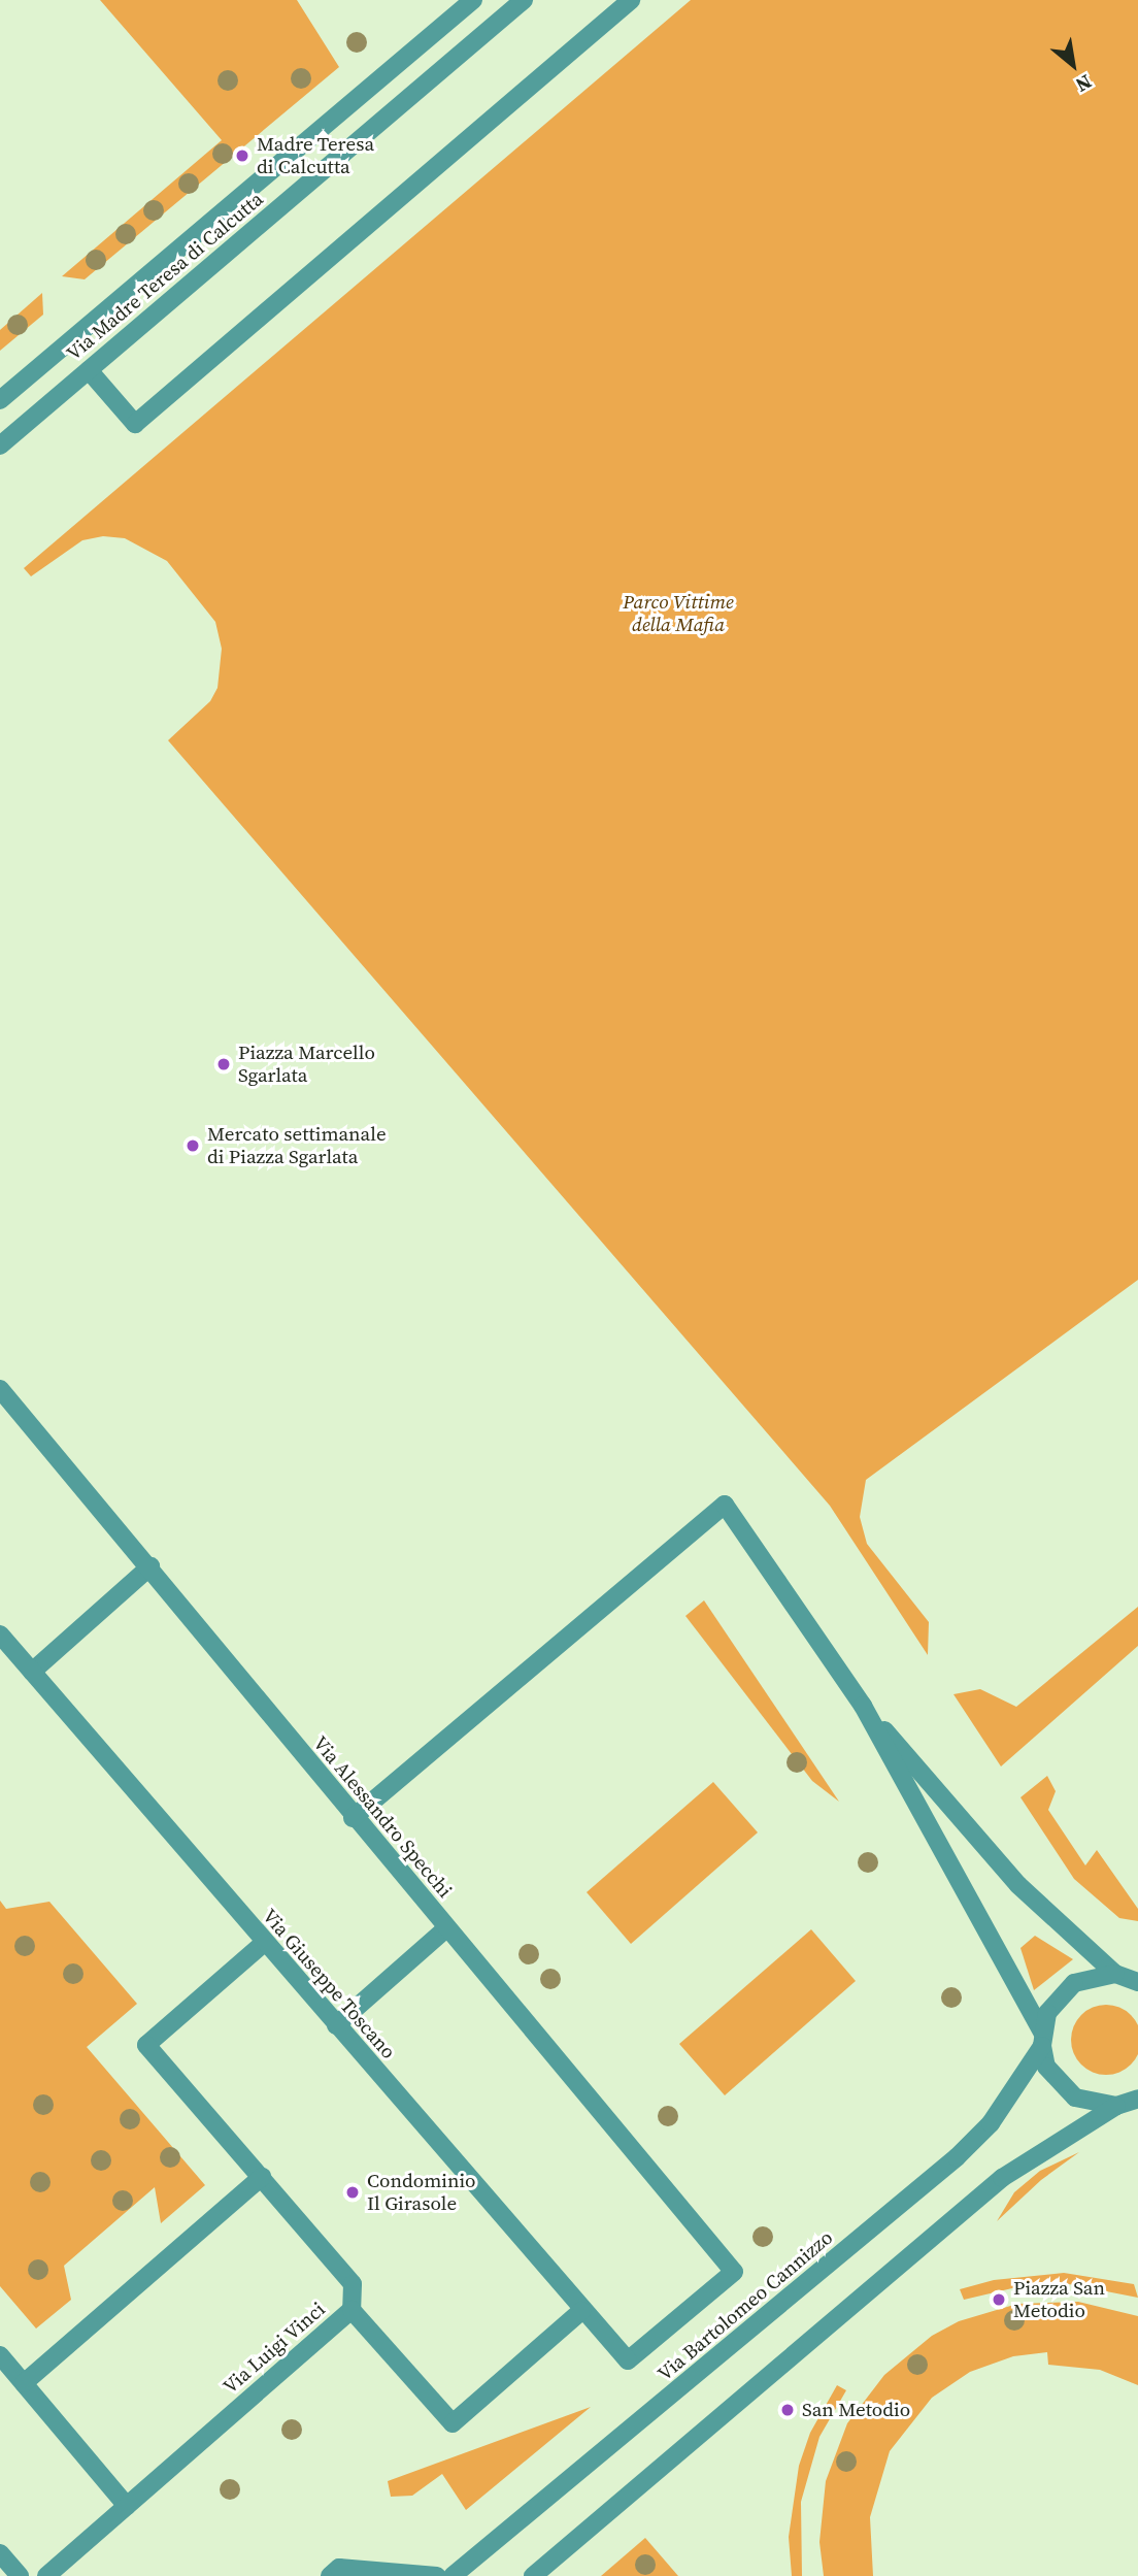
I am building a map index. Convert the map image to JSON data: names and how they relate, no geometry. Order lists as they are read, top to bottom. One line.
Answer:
{"streets":{"street":["Via Madre Teresa di Calcutta","Via Alessandro Specchi","Via Giuseppe Toscano","Via Bartolomeo Cannizzo","Via Luigi Vinci"]},"crossings":[["Via Alessandro Specchi","Via Giuseppe Toscano"],["Via Giuseppe Toscano","Via Luigi Vinci"]],"parks":["Parco Vittime della Mafia"],"places":["Madre Teresa di Calcutta","Piazza Marcello Sgarlata","Mercato settimanale di Piazza Sgarlata","Condominio Il Girasole","Piazza San Metodio","San Metodio"],"north":"bottom right"}
